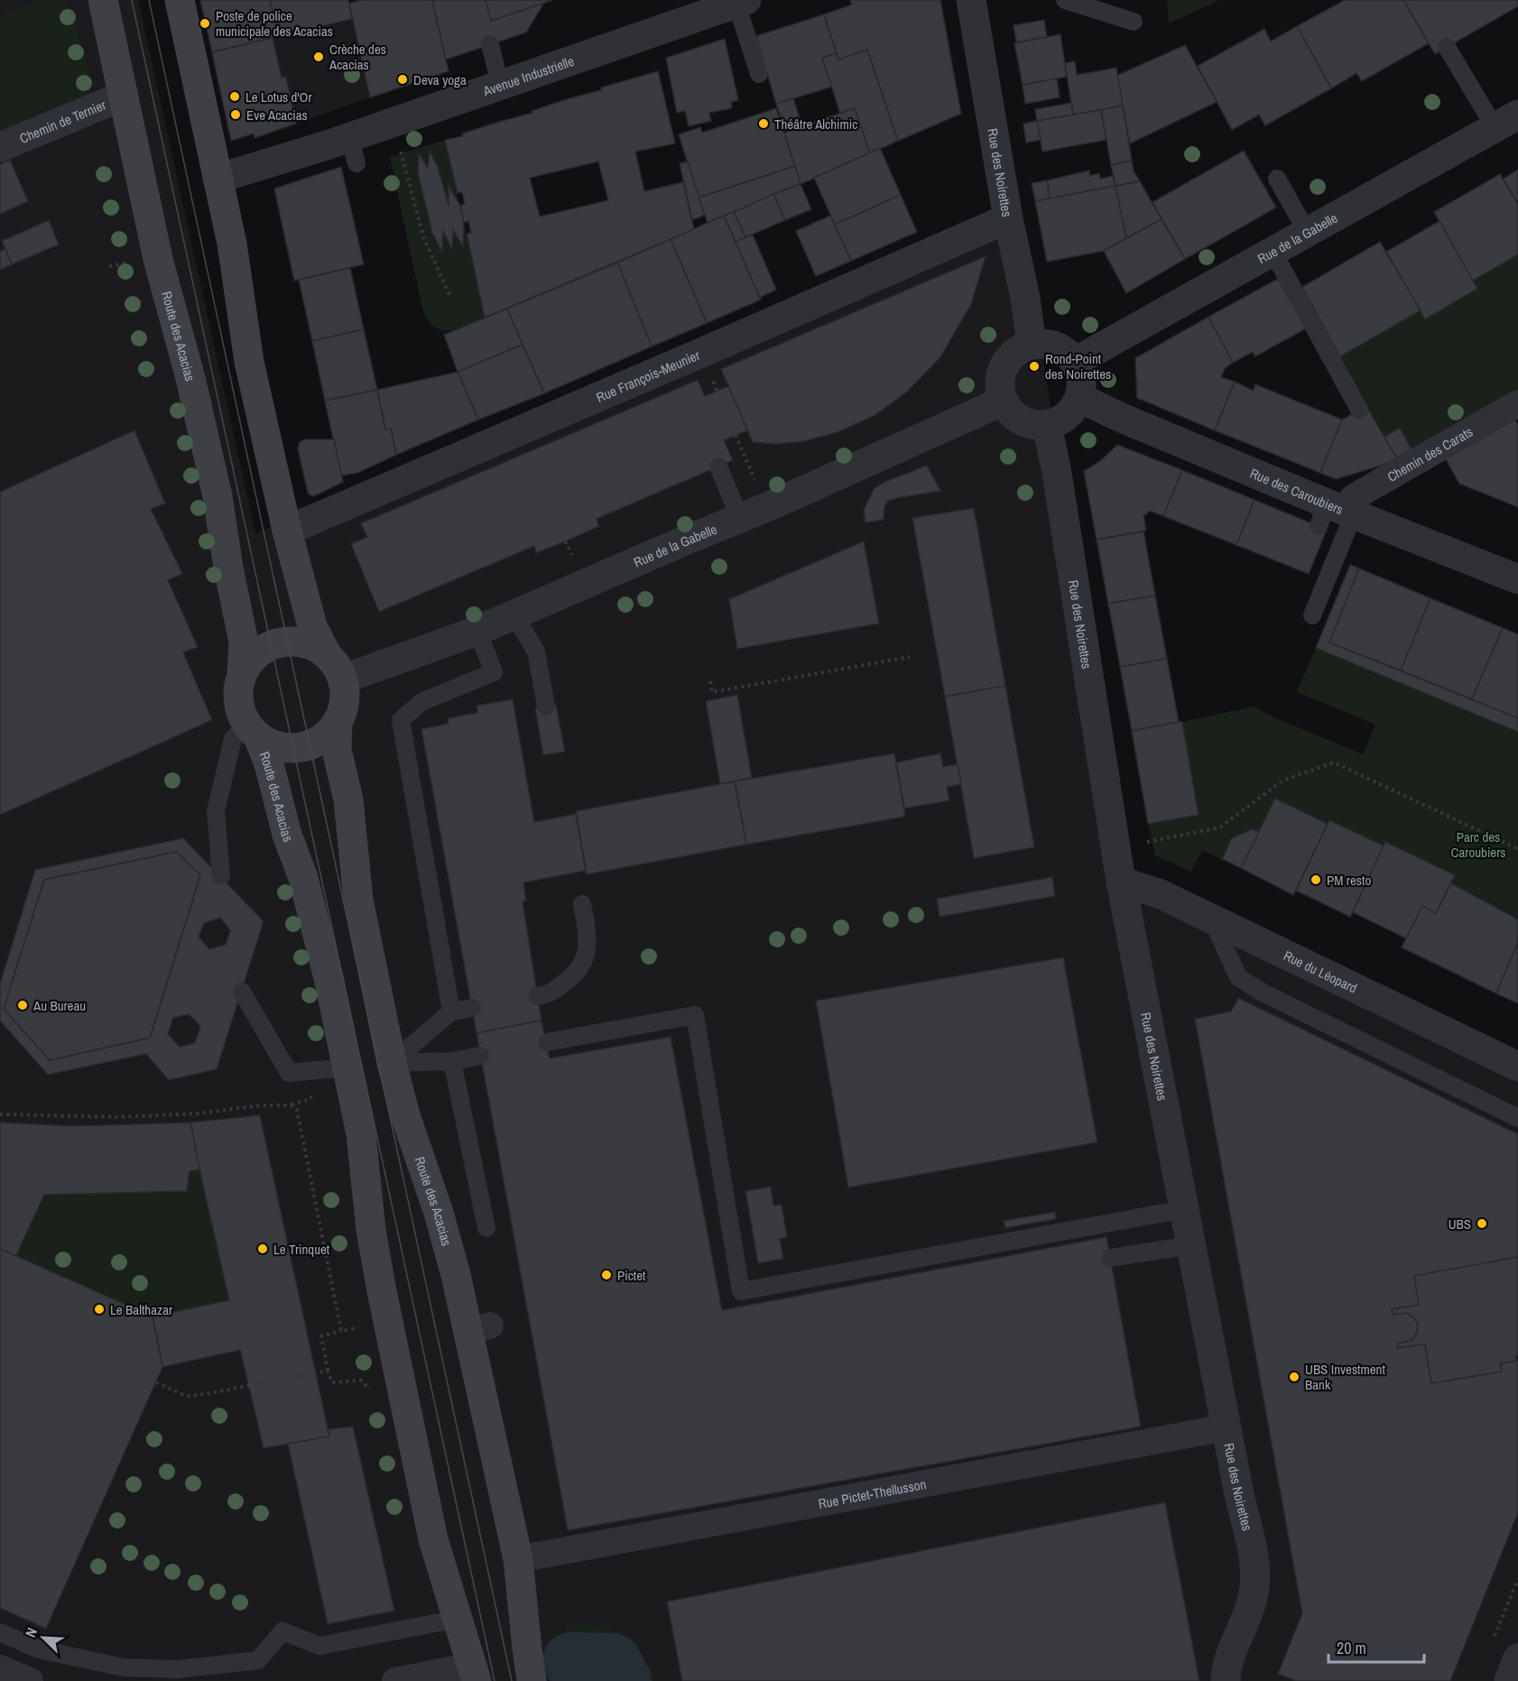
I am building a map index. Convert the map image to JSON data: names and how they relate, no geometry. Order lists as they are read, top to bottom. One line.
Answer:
{"streets":{"main road":["Route des Acacias"],"street":["Avenue Industrielle","Chemin de Ternier","Rue des Noirettes","Rue de la Gabelle","Rue François-Meunier","Chemin des Carats","Rue des Caroubiers","Rue du Léopard","Rue Pictet-Thellusson"]},"crossings":[["Chemin de Ternier","Route des Acacias"],["Rue des Noirettes","Rue de la Gabelle"],["Rue des Noirettes","Rue François-Meunier"],["Rue des Noirettes","Rue des Caroubiers"],["Rue des Noirettes","Rue du Léopard"],["Rue des Noirettes","Rue Pictet-Thellusson"],["Rue de la Gabelle","Route des Acacias"],["Rue de la Gabelle","Rue des Caroubiers"],["Route des Acacias","Rue Pictet-Thellusson"],["Chemin des Carats","Rue des Caroubiers"]],"parks":["Parc des Caroubiers"],"places":["Poste de police municipale des Acacias","Crèche des Acacias","Deva yoga","Le Lotus d'Or","Eve Acacias","Théâtre Alchimic","Rond-Point des Noirettes","PM resto","Au Bureau","UBS","Le Trinquet","Pictet","Le Balthazar","UBS Investment Bank"],"scale_bar":"20 m","north":"top left"}
